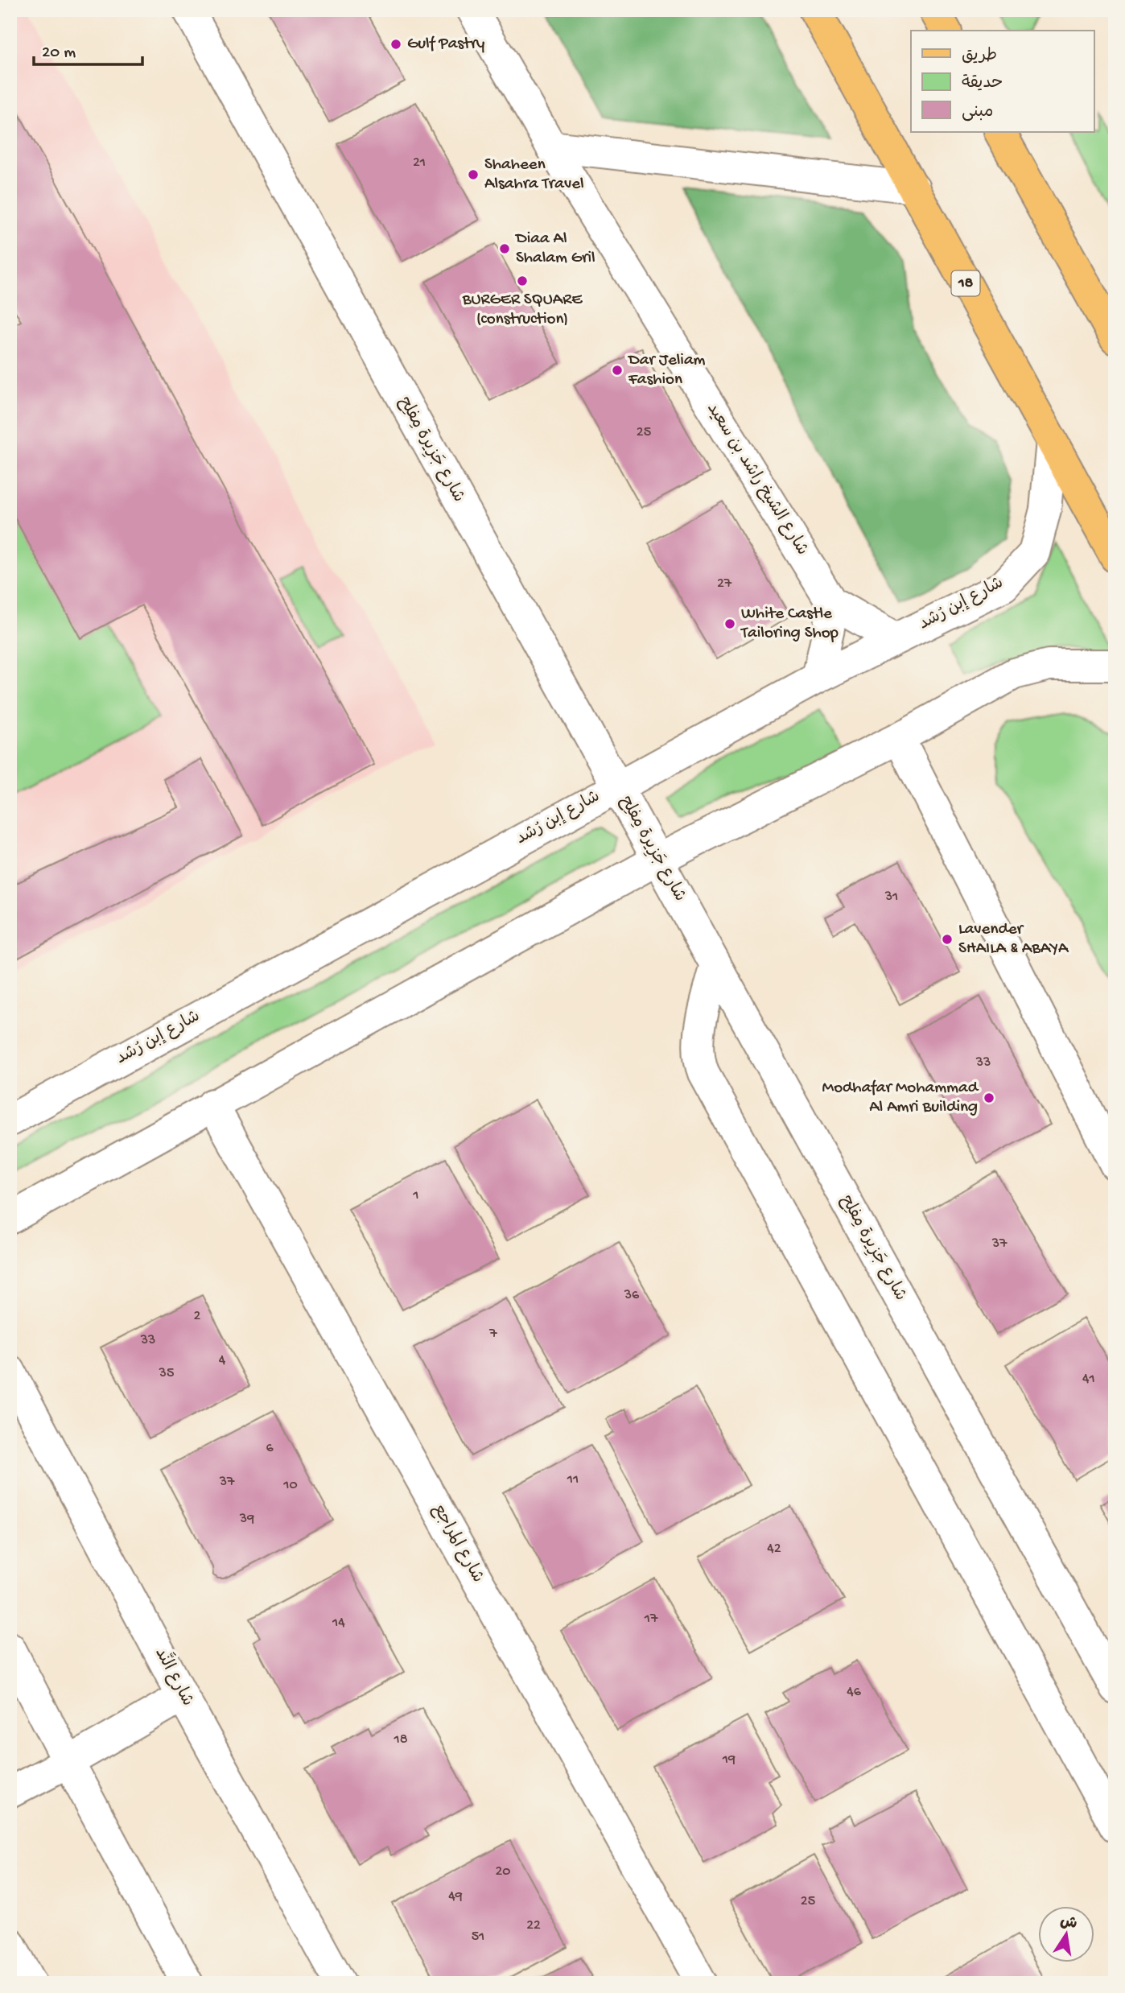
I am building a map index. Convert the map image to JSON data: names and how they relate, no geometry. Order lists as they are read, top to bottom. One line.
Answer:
{"streets":{"main road":["18"],"street":["شارع جَزِيرة مِفلِح","شارع الشيخ راشد بن سعيد","شارع إبن رُشد","شارع المراجع","شارع النَّد"]},"crossings":[["18","شارع إبن رُشد"],["شارع جَزِيرة مِفلِح","شارع إبن رُشد"],["شارع الشيخ راشد بن سعيد","شارع إبن رُشد"]],"places":["Gulf Pastry","Shaheen Alsahra Travel","Diaa Al Shalam Gril","BURGER SQUARE (construction)","Dar Jeliam Fashion","White Castle Tailoring Shop","Lavender SHAILA & ABAYA","Modhafar Mohammad Al Amri Building"],"house_numbers":["21","25","27","31","33","1","37","36","2","7","33","4","35","41","6","11","37","10","39","42","17","14","46","18","19","20","49","25","22","51"],"legend":["طريق","حديقة","مبنى"],"scale_bar":"20 m","north":"top"}
